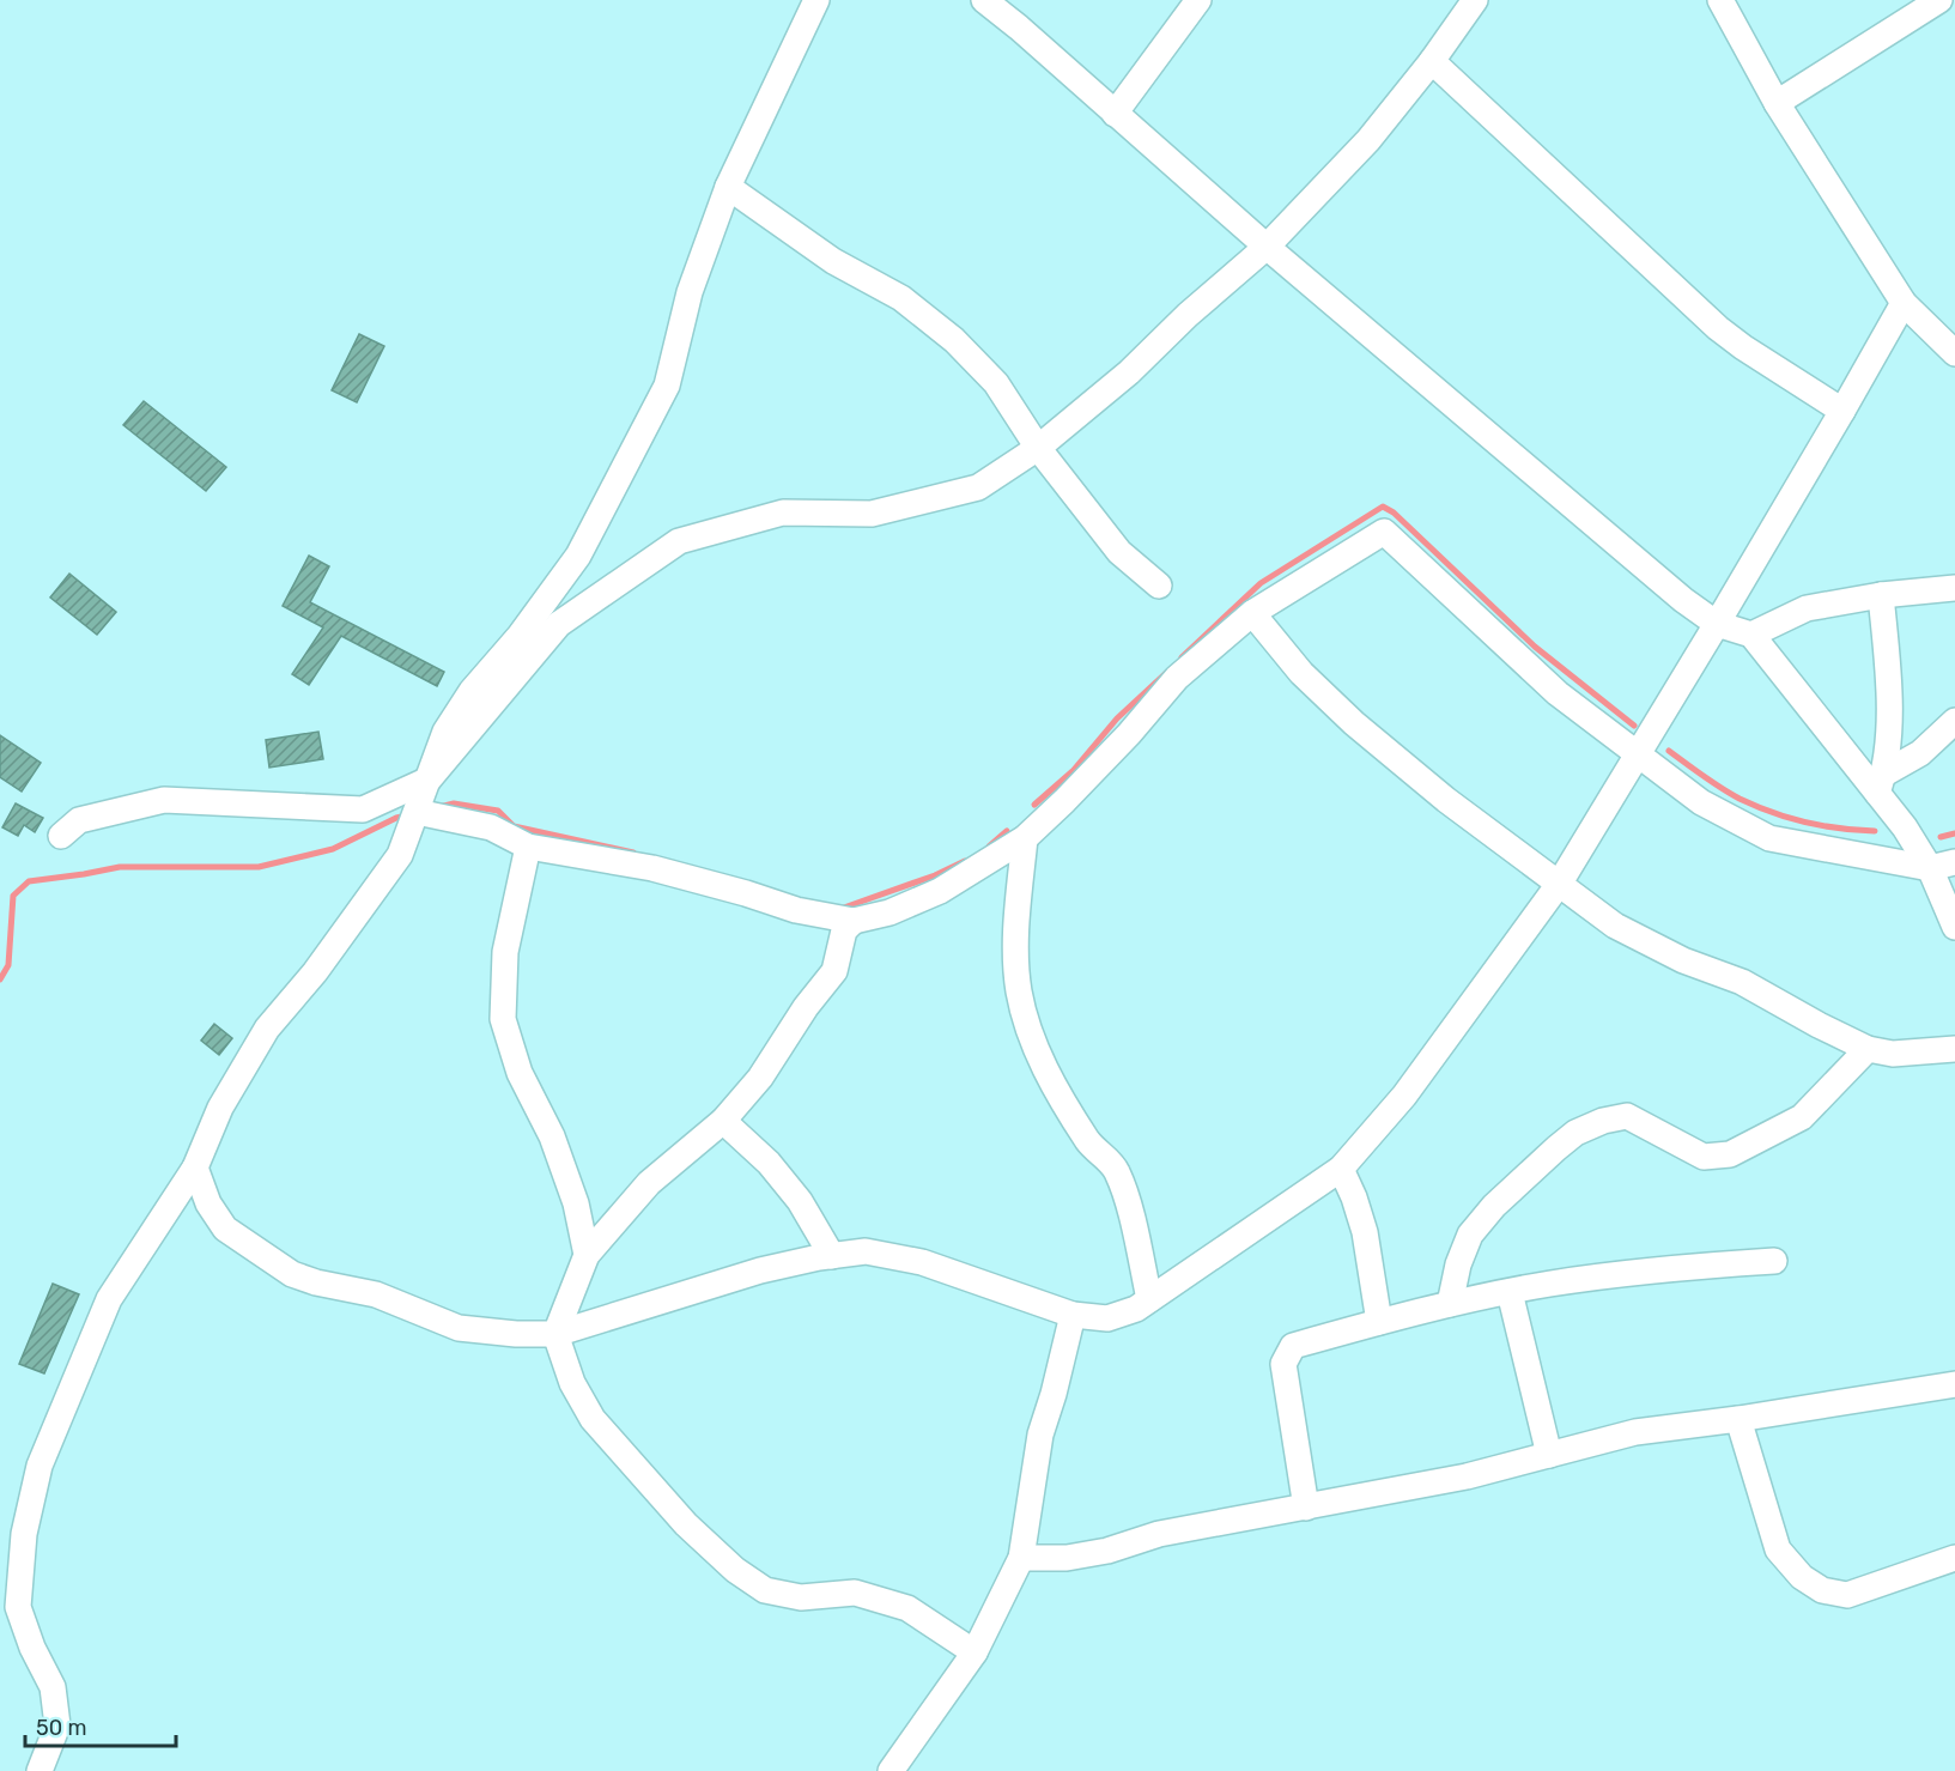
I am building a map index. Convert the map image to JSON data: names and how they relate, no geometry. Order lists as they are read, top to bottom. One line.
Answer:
{"scale_bar":"50 m"}
